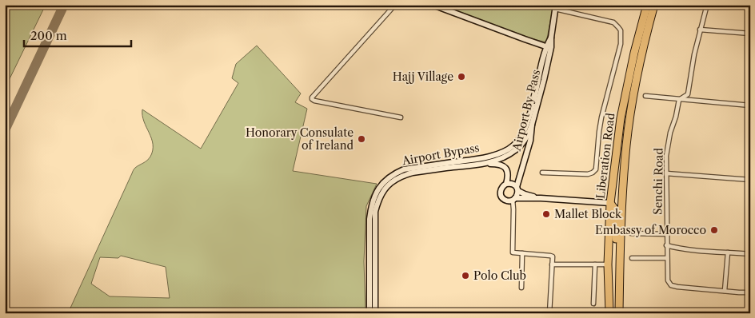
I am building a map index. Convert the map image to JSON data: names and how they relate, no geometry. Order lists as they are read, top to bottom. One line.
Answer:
{"streets":{"highway":["Liberation Road"],"main road":["Airport By-Pass","Airport Bypass"],"street":["Senchi Road"]},"crossings":[["Airport By-Pass","Airport Bypass"]],"places":["Hajj Village","Honorary Consulate of Ireland","Mallet Block","Embassy of Morocco","Polo Club"],"scale_bar":"200 m"}
